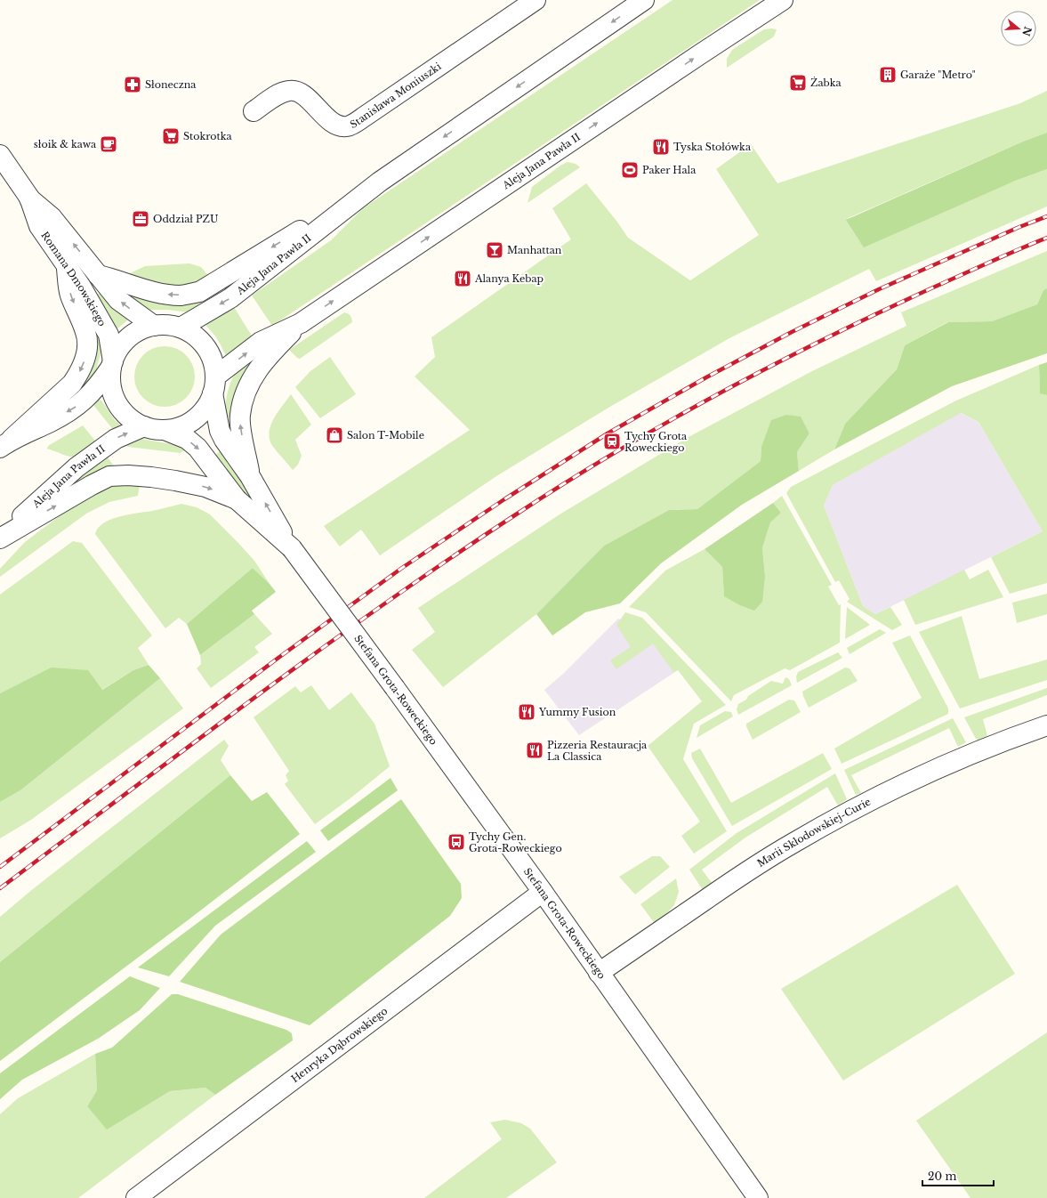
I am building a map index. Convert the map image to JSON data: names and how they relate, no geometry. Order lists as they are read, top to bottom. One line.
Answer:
{"streets":{"street":["Stanisława Moniuszki","Aleja Jana Pawła II","Romana Dmowskiego","Stefana Grota-Roweckiego","Marii Skłodowskiej-Curie","Henryka Dąbrowskiego"]},"crossings":[["Aleja Jana Pawła II","Romana Dmowskiego"],["Aleja Jana Pawła II","Stefana Grota-Roweckiego"],["Romana Dmowskiego","Stefana Grota-Roweckiego"],["Stefana Grota-Roweckiego","Marii Skłodowskiej-Curie"],["Stefana Grota-Roweckiego","Henryka Dąbrowskiego"]],"places":{"building":["Garaże \"Metro\""],"supermarket":["Żabka","Stokrotka"],"pharmacy":["Słoneczna"],"cafe":["słoik & kawa"],"restaurant":["Tyska Stołówka","Alanya Kebap","Yummy Fusion","Pizzeria Restauracja La Classica"],"sports":["Paker Hala"],"office":["Oddział PZU"],"bar":["Manhattan"],"shop":["Salon T-Mobile"],"station":["Tychy Grota Roweckiego"],"bus stop":["Tychy Gen. Grota-Roweckiego"]},"scale_bar":"20 m","north":"right"}
